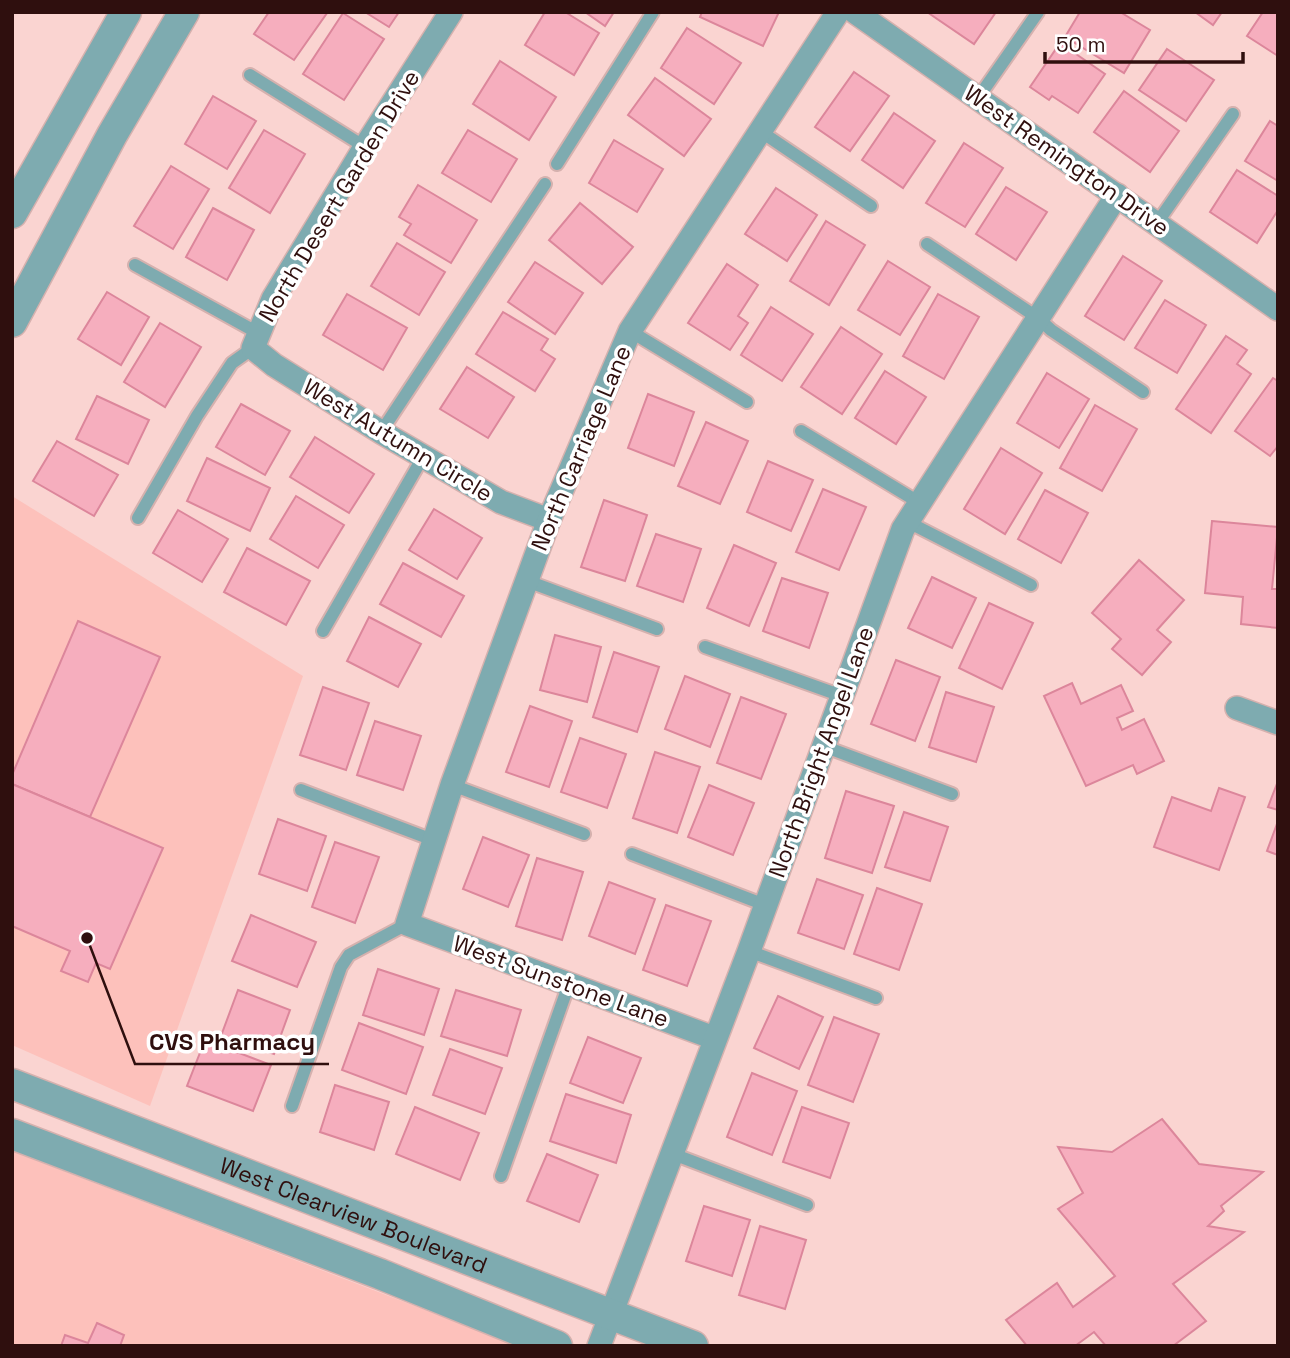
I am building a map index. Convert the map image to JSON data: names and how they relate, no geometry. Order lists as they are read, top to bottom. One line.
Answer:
{"streets":{"street":["West Remington Drive","North Desert Garden Drive","West Autumn Circle","North Carriage Lane","North Bright Angel Lane","West Sunstone Lane","West Clearview Boulevard"]},"crossings":[["West Remington Drive","North Bright Angel Lane"],["North Desert Garden Drive","West Autumn Circle"],["West Autumn Circle","North Carriage Lane"],["North Carriage Lane","West Sunstone Lane"],["North Bright Angel Lane","West Sunstone Lane"],["North Bright Angel Lane","West Clearview Boulevard"]],"places":["CVS Pharmacy"],"scale_bar":"50 m"}
